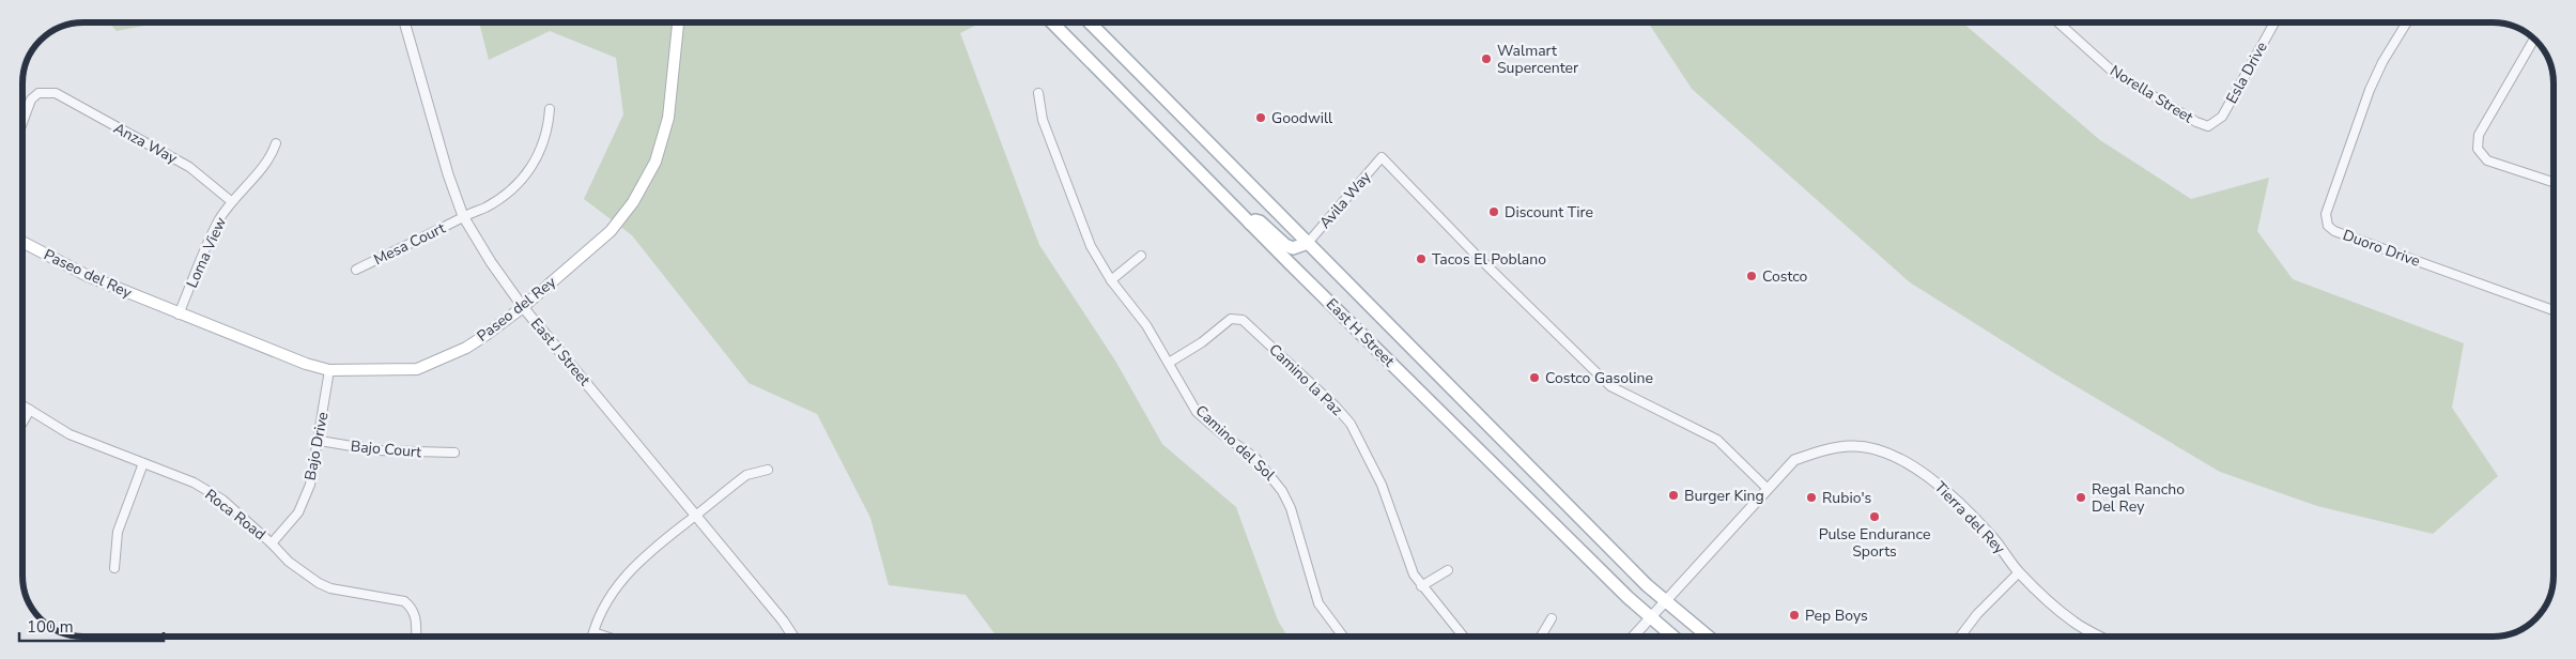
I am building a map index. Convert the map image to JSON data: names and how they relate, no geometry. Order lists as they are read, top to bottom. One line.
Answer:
{"streets":{"main road":["Paseo del Rey","East H Street"],"street":["Esla Drive","Norella Street","Anza Way","Avila Way","Mesa Court","Duoro Drive","Loma View","East J Street","Camino la Paz","Camino del Sol","Bajo Drive","Bajo Court","Roca Road","Tierra del Rey"]},"crossings":[["Esla Drive","Norella Street"],["Anza Way","Loma View"],["Avila Way","East H Street"],["Avila Way","Tierra del Rey"],["Mesa Court","East J Street"],["Loma View","Paseo del Rey"],["Paseo del Rey","East J Street"],["Paseo del Rey","Bajo Drive"],["East H Street","Tierra del Rey"],["Camino la Paz","Camino del Sol"],["Bajo Drive","Bajo Court"],["Bajo Drive","Roca Road"]],"places":["Walmart Supercenter","Goodwill","Discount Tire","Tacos El Poblano","Costco","Costco Gasoline","Burger King","Rubio's","Regal Rancho Del Rey","Pulse Endurance Sports","Pep Boys"],"scale_bar":"100 m"}
